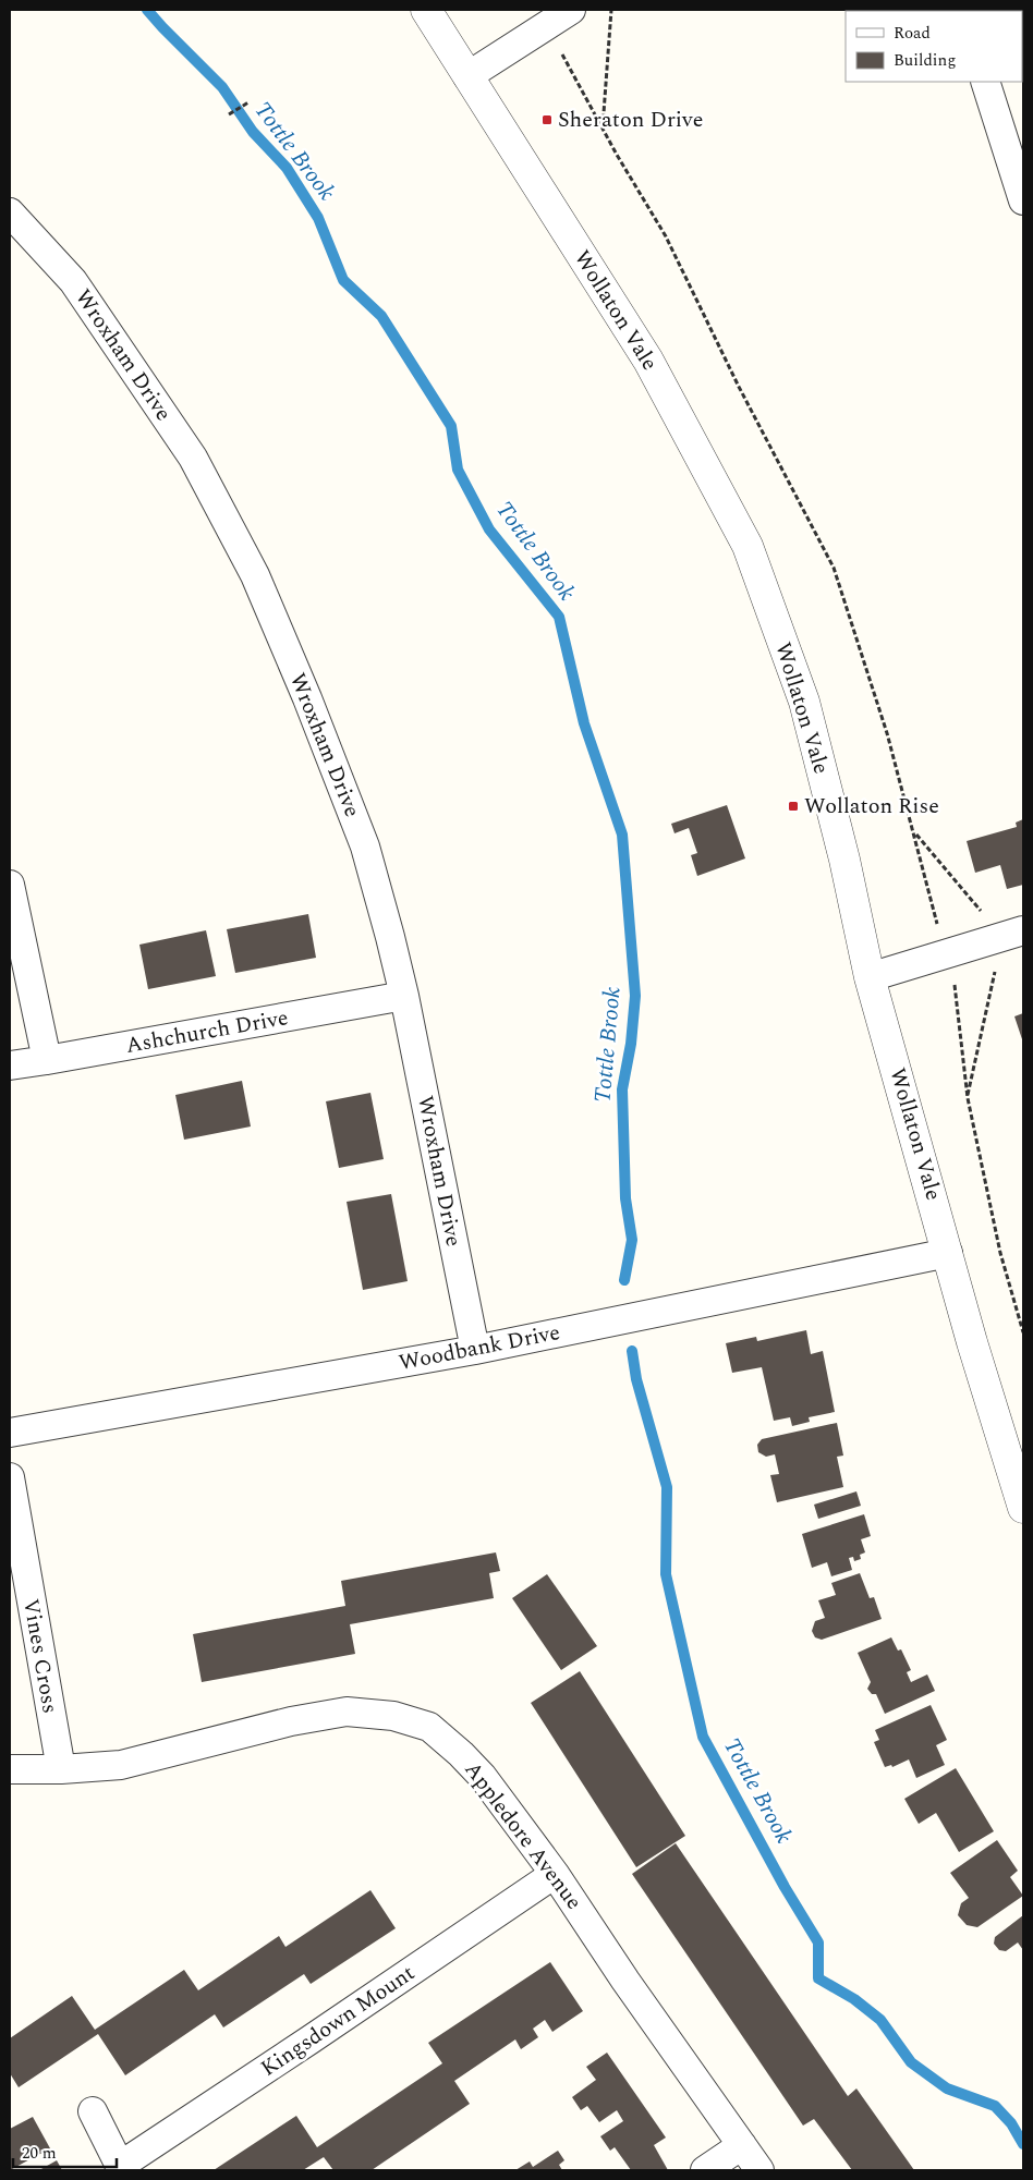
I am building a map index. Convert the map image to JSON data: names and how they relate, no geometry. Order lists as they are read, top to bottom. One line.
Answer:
{"streets":{"street":["Wollaton Vale","Wroxham Drive","Ashchurch Drive","Woodbank Drive","Vines Cross","Appledore Avenue","Kingsdown Mount"]},"crossings":[["Wollaton Vale","Woodbank Drive"],["Wroxham Drive","Ashchurch Drive"],["Wroxham Drive","Woodbank Drive"],["Vines Cross","Appledore Avenue"],["Appledore Avenue","Kingsdown Mount"]],"water":["Tottle Brook"],"places":{"transit":["Sheraton Drive","Wollaton Rise"]},"legend":["Road","Building"],"scale_bar":"20 m"}
